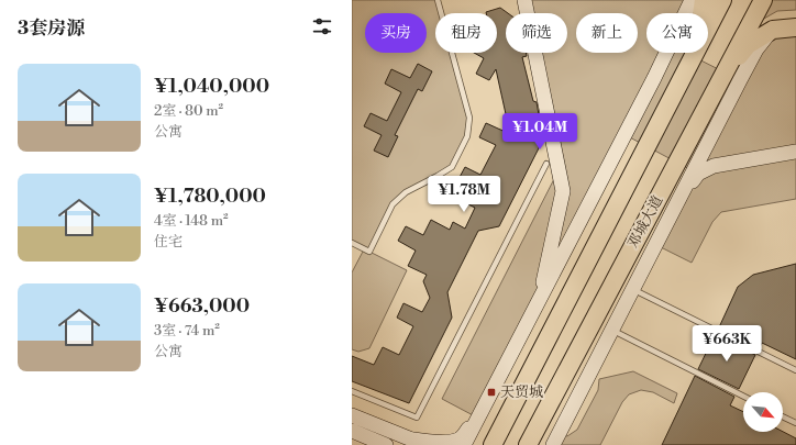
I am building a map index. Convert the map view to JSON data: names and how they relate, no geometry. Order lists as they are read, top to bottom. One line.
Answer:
{"streets":{"highway":["邓城大道"]},"places":{"transit":["天贸城"]},"north":"bottom right","page":{"heading":"3套房源","chip":["买房","租房","筛选","新上","公寓"],"list":[{"name":"¥1,040,000","note":"2室 · 80 m² · 公寓"},{"name":"¥1,780,000","note":"4室 · 148 m² · 住宅"},{"name":"¥663,000","note":"3室 · 74 m² · 公寓"}],"price":["¥1.04M","¥1.78M","¥663K"]}}
